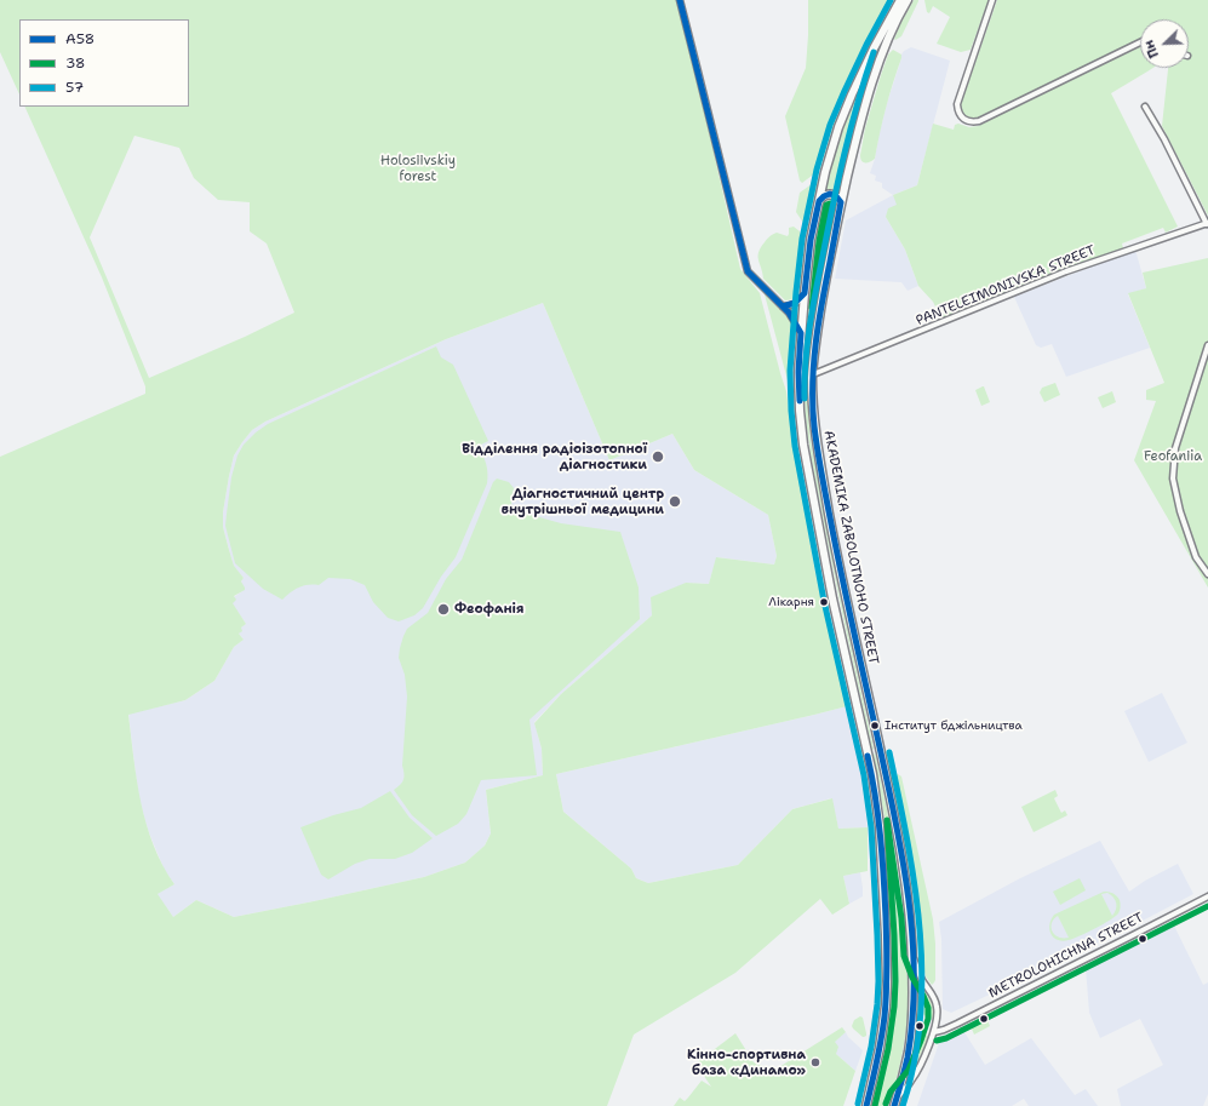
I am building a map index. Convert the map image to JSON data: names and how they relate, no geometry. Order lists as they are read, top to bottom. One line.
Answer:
{"streets":{"highway":["AKADEMIKA ZABOLOTNOHO STREET"],"street":["PANTELEIMONIVSKA STREET","METROLOHICHNA STREET"]},"crossings":[["PANTELEIMONIVSKA STREET","AKADEMIKA ZABOLOTNOHO STREET"]],"parks":["Holosiivskiy forest","Feofaniia"],"places":["Відділення радіоізотопної діагностики","Діагностичний центр внутрішньої медицини","Лікарня","Феофанія","Інститут бджільництва","Кінно-спортивна база «Динамо»"],"lines":["transit line А58","transit line 57","transit line 38"],"legend":["А58","38","57"],"north":"bottom left"}
